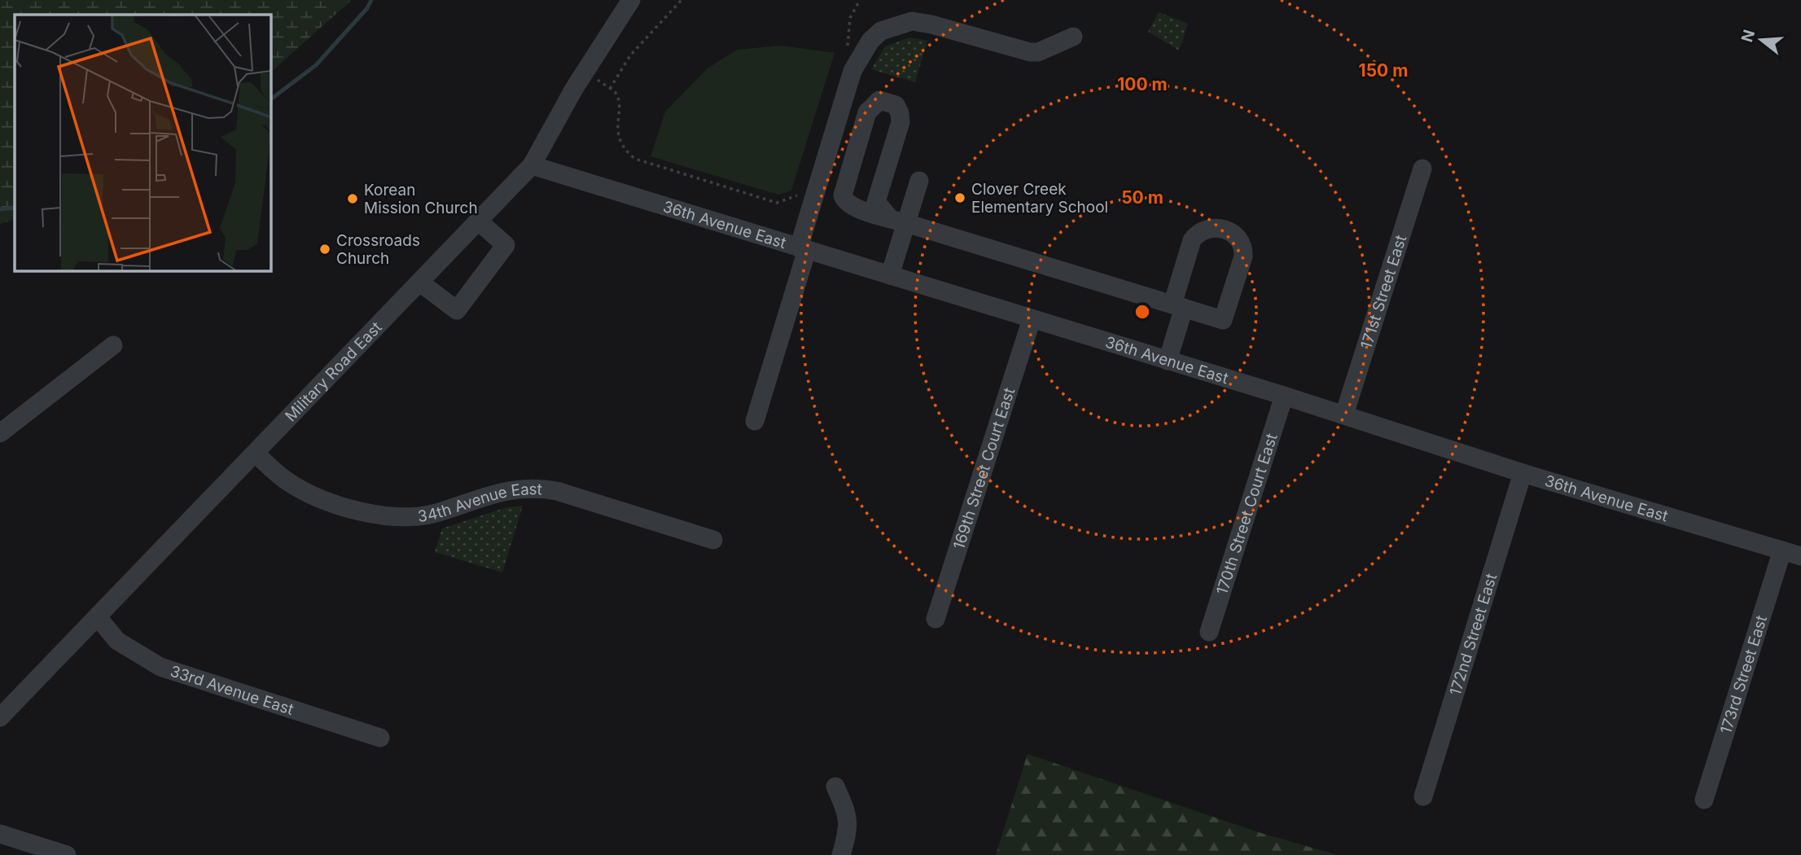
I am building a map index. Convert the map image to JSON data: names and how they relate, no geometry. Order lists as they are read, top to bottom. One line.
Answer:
{"streets":{"street":["36th Avenue East","171st Street East","Military Road East","169th Street Court East","34th Avenue East","170th Street Court East","172nd Street East","173rd Street East","33rd Avenue East"]},"crossings":[["36th Avenue East","171st Street East"],["36th Avenue East","Military Road East"],["36th Avenue East","169th Street Court East"],["36th Avenue East","170th Street Court East"],["36th Avenue East","172nd Street East"],["36th Avenue East","173rd Street East"],["Military Road East","34th Avenue East"],["Military Road East","33rd Avenue East"]],"places":["Clover Creek Elementary School","Korean Mission Church","Crossroads Church"],"north":"left","rings":["150 m","100 m","50 m"]}
